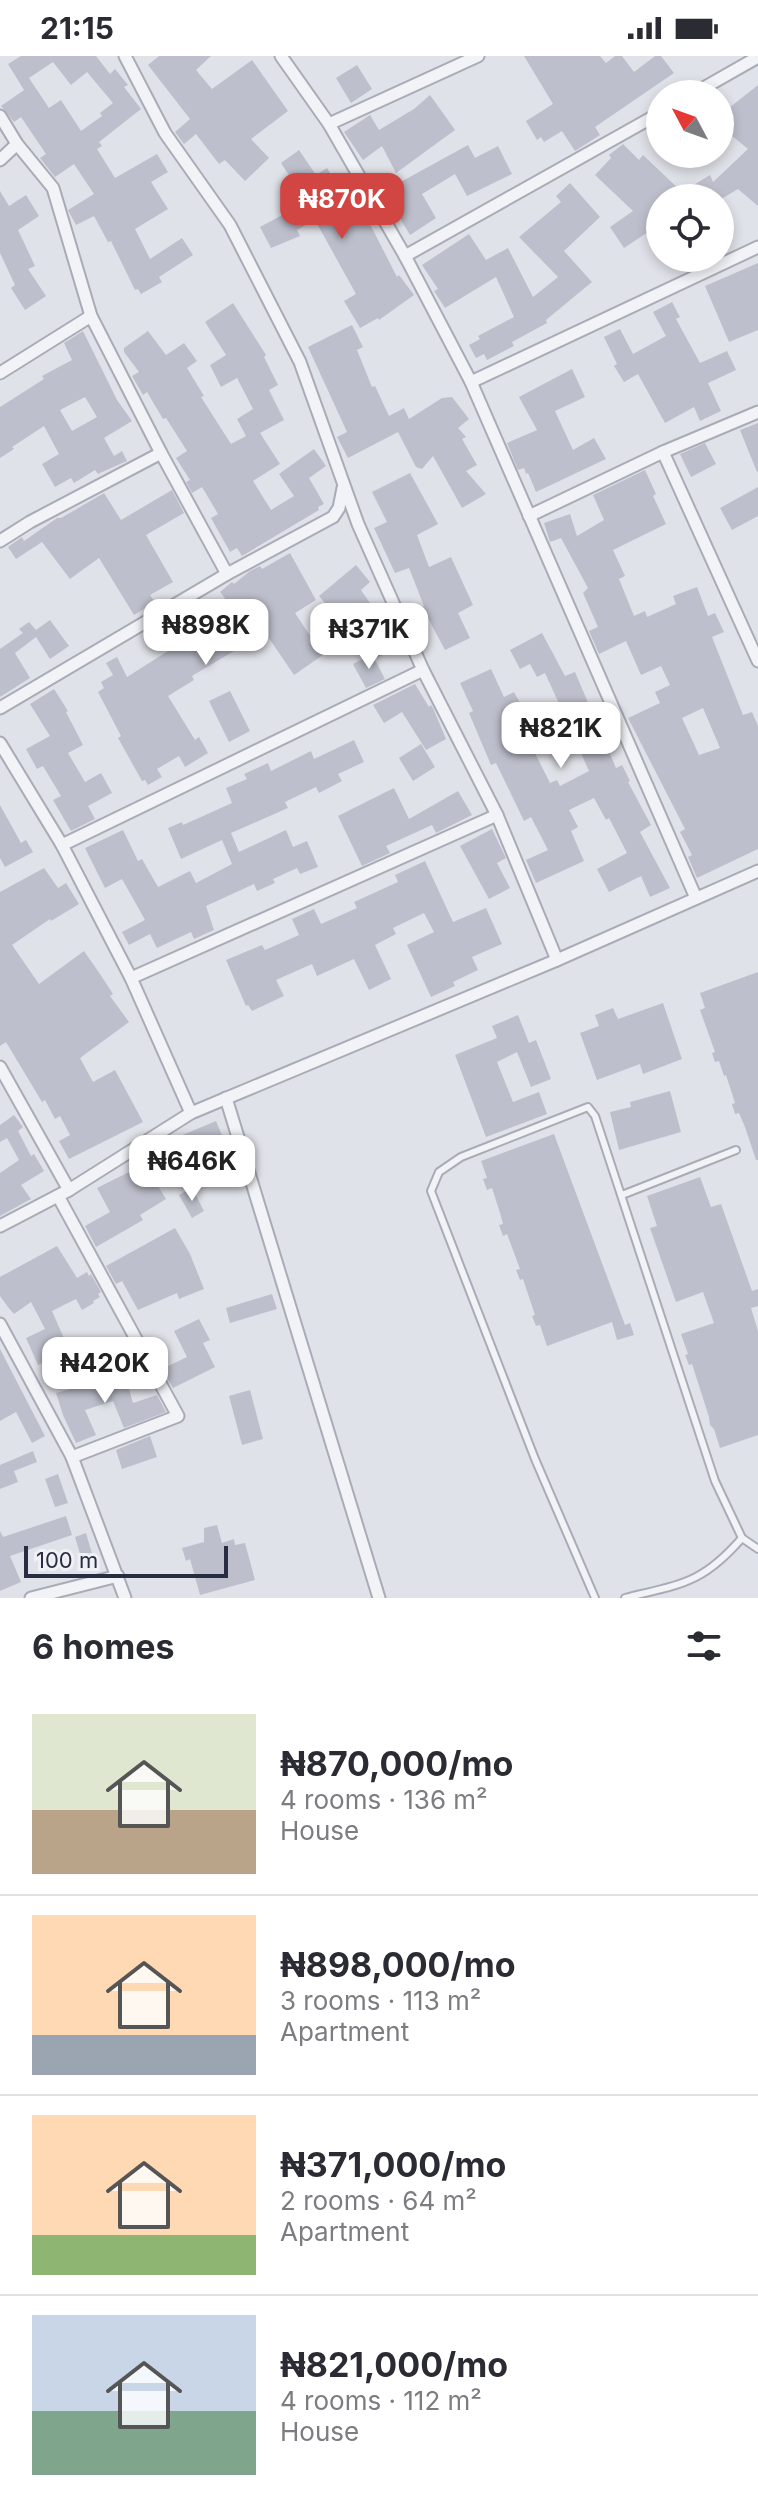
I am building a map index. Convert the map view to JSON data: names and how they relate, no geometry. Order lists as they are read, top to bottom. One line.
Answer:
{"scale_bar":"100 m","north":"top left","page":{"status":"21:15","price":["₦870K","₦898K","₦371K","₦821K","₦646K","₦420K"],"scale":"100 m","heading":"6 homes","list":[{"name":"₦870,000/mo","note":"4 rooms · 136 m² · House"},{"name":"₦898,000/mo","note":"3 rooms · 113 m² · Apartment"},{"name":"₦371,000/mo","note":"2 rooms · 64 m² · Apartment"},{"name":"₦821,000/mo","note":"4 rooms · 112 m² · House"}]}}
